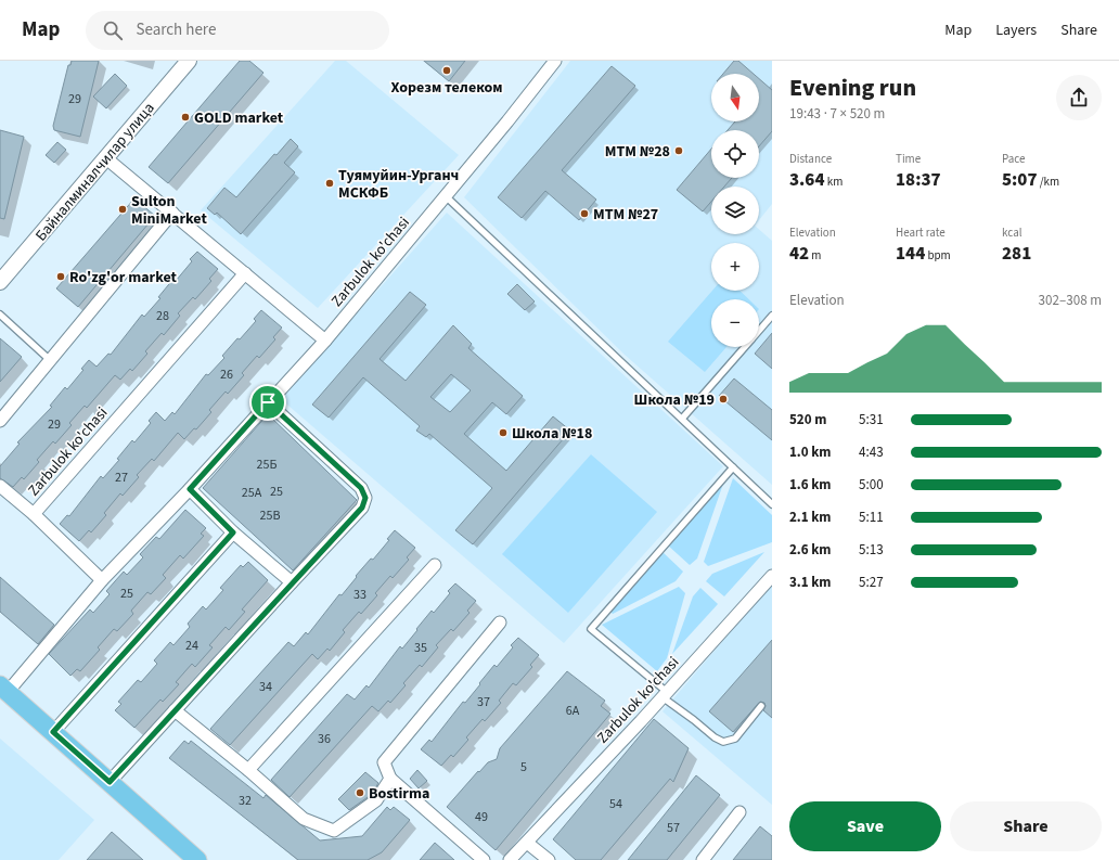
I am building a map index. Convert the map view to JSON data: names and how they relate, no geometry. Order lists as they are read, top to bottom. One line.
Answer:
{"streets":{"street":["Байналминалчилар улица","Zarbulok ko'chasi"]},"places":["Хорезм телеком","GOLD market","MTM №28","Туямуйин-Урганч МСКФБ","Sulton MiniMarket","MTM №27","Ro'zg'or market","Школа №19","Школа №18","Bostirma"],"house_numbers":["29","28","26","29","25Б","27","25","25А","25В","25","33","24","35","34","37","6A","36","5","32","54","49","57"],"north":"bottom","page":{"header":"Map","search":"Search here","nav":["Map","Layers","Share"],"heading":["Evening run","19:43 · 7 × 520 m"],"map_buttons":["+","−"],"stats":[["Distance","3.64 km"],["Time","18:37"],["Pace","5:07 /km"],["Elevation","42 m"],["Heart rate","144 bpm"],["kcal","281"]],"chart":["Elevation","302–308 m"],"list":[{"name":"520 m","note":"5:31"},{"name":"1.0 km","note":"4:43"},{"name":"1.6 km","note":"5:00"},{"name":"2.1 km","note":"5:11"},{"name":"2.6 km","note":"5:13"},{"name":"3.1 km","note":"5:27"}],"buttons":["Save","Share"]}}
